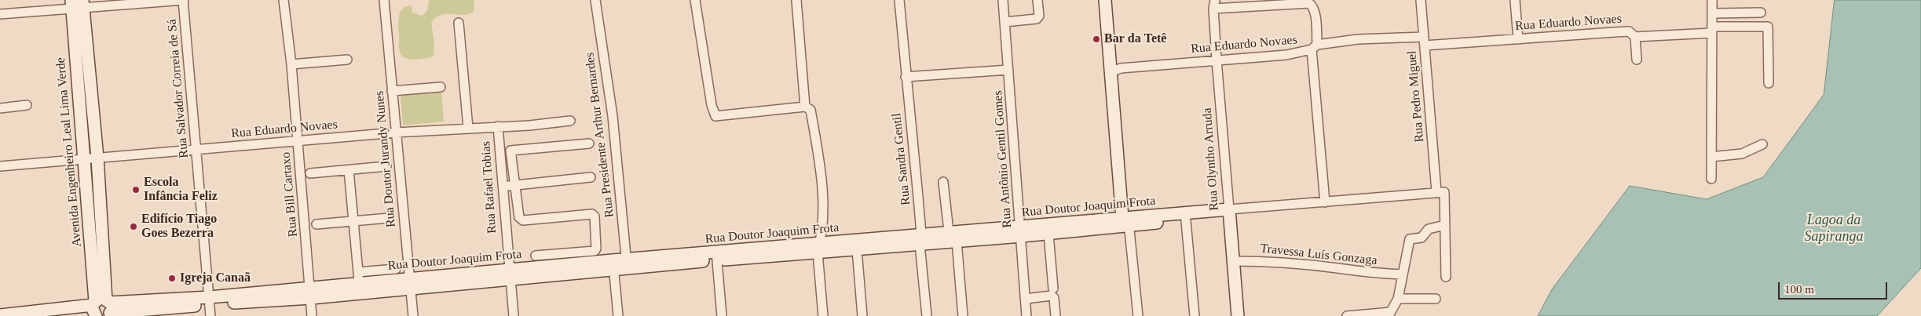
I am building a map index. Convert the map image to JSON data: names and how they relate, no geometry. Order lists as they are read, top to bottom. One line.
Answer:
{"streets":{"street":["Rua Eduardo Novaes","Rua Salvador Correia de Sá","Rua Pedro Miguel","Rua Presidente Arthur Bernardes","Avenida Engenheiro Leal Lima Verde","Rua Doutor Jurandy Nunes","Rua Sandra Gentil","Rua Antônio Gentil Gomes","Rua Olyntho Arruda","Rua Rafael Tobias","Rua Bill Cartaxo","Rua Doutor Joaquim Frota","Travessa Luís Gonzaga"]},"crossings":[["Rua Eduardo Novaes","Rua Salvador Correia de Sá"],["Rua Eduardo Novaes","Rua Pedro Miguel"],["Rua Eduardo Novaes","Avenida Engenheiro Leal Lima Verde"],["Rua Eduardo Novaes","Rua Doutor Jurandy Nunes"],["Rua Eduardo Novaes","Rua Olyntho Arruda"],["Rua Eduardo Novaes","Rua Rafael Tobias"],["Rua Eduardo Novaes","Rua Bill Cartaxo"],["Rua Salvador Correia de Sá","Rua Doutor Joaquim Frota"],["Rua Pedro Miguel","Rua Doutor Joaquim Frota"],["Rua Presidente Arthur Bernardes","Rua Doutor Joaquim Frota"],["Avenida Engenheiro Leal Lima Verde","Rua Doutor Joaquim Frota"],["Rua Doutor Jurandy Nunes","Rua Doutor Joaquim Frota"],["Rua Sandra Gentil","Rua Doutor Joaquim Frota"],["Rua Antônio Gentil Gomes","Rua Doutor Joaquim Frota"],["Rua Olyntho Arruda","Rua Doutor Joaquim Frota"],["Rua Olyntho Arruda","Travessa Luís Gonzaga"],["Rua Rafael Tobias","Rua Doutor Joaquim Frota"],["Rua Bill Cartaxo","Rua Doutor Joaquim Frota"]],"water":["Lagoa da Sapiranga"],"places":["Bar da Tetê","Escola Infância Feliz","Edifício Tiago Goes Bezerra","Igreja Canaã"],"scale_bar":"100 m"}
